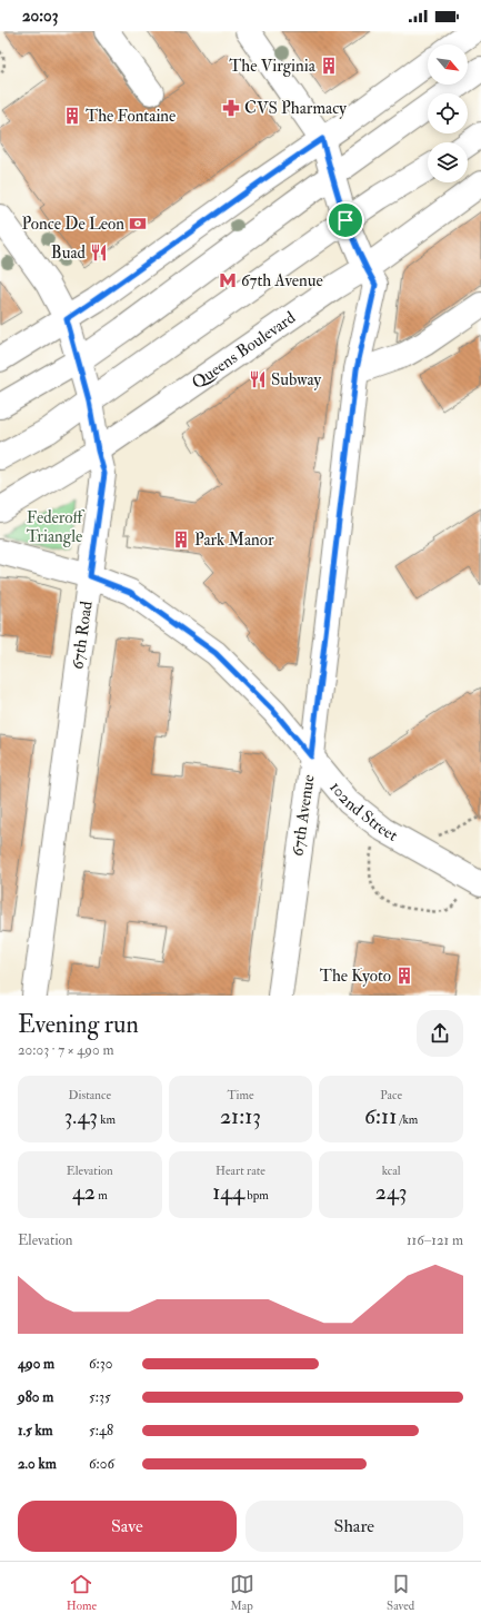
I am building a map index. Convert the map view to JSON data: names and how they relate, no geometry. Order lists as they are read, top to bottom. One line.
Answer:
{"streets":{"street":["Queens Boulevard","67th Road","102nd Street","67th Avenue"]},"crossings":[["Queens Boulevard","67th Road"],["Queens Boulevard","67th Avenue"],["67th Road","102nd Street"],["102nd Street","67th Avenue"]],"parks":["Federoff Triangle"],"places":{"building":["The Virginia","The Fontaine","Park Manor","The Kyoto"],"pharmacy":["CVS Pharmacy"],"bank":["Ponce De Leon"],"restaurant":["Buad","Subway"],"metro station":["67th Avenue"]},"north":"bottom right","page":{"status":"20:03","heading":["Evening run","20:03 · 7 × 490 m"],"stats":[["Distance","3.43 km"],["Time","21:13"],["Pace","6:11 /km"],["Elevation","42 m"],["Heart rate","144 bpm"],["kcal","243"]],"chart":["Elevation","116–121 m"],"list":[{"name":"490 m","note":"6:30"},{"name":"980 m","note":"5:35"},{"name":"1.5 km","note":"5:48"},{"name":"2.0 km","note":"6:06"}],"buttons":["Save","Share"],"tabs":["Home","Map","Saved"]}}
